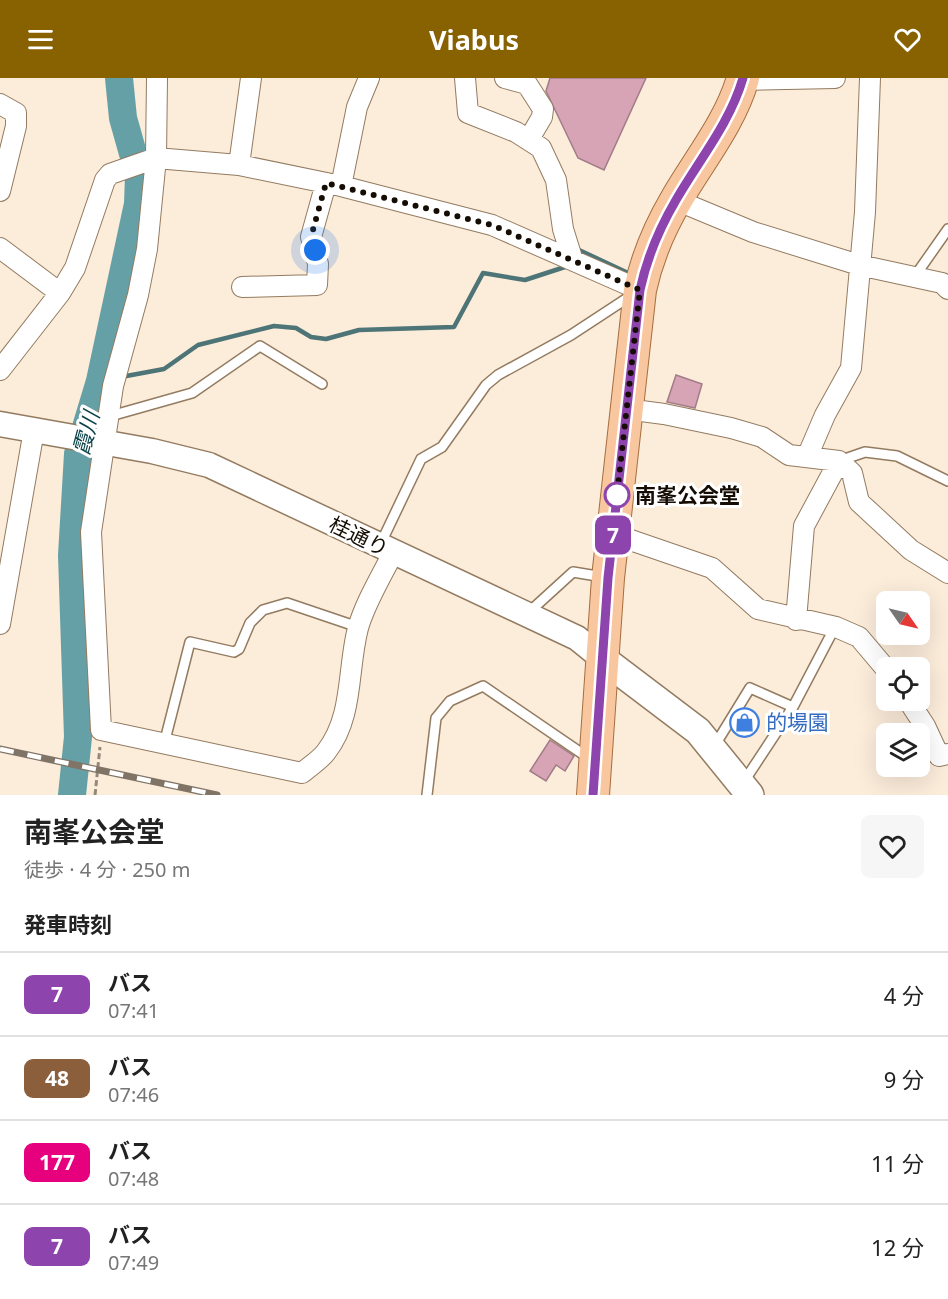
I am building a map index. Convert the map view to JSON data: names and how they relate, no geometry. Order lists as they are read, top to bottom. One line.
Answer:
{"streets":{"street":["桂通り"]},"water":["霞川"],"places":{"other":["南峯公会堂"],"shop":["的場園"]},"lines":["bus line 7"],"north":"bottom right","page":{"header":"Viabus","on_map":"7","heading":[["南峯公会堂","徒歩 · 4 分 · 250 m"],"発車時刻"],"list":[{"mark":"7","name":"バス","note":"07:41","value":"4 分"},{"mark":"48","name":"バス","note":"07:46","value":"9 分"},{"mark":"177","name":"バス","note":"07:48","value":"11 分"},{"mark":"7","name":"バス","note":"07:49","value":"12 分"}]}}
